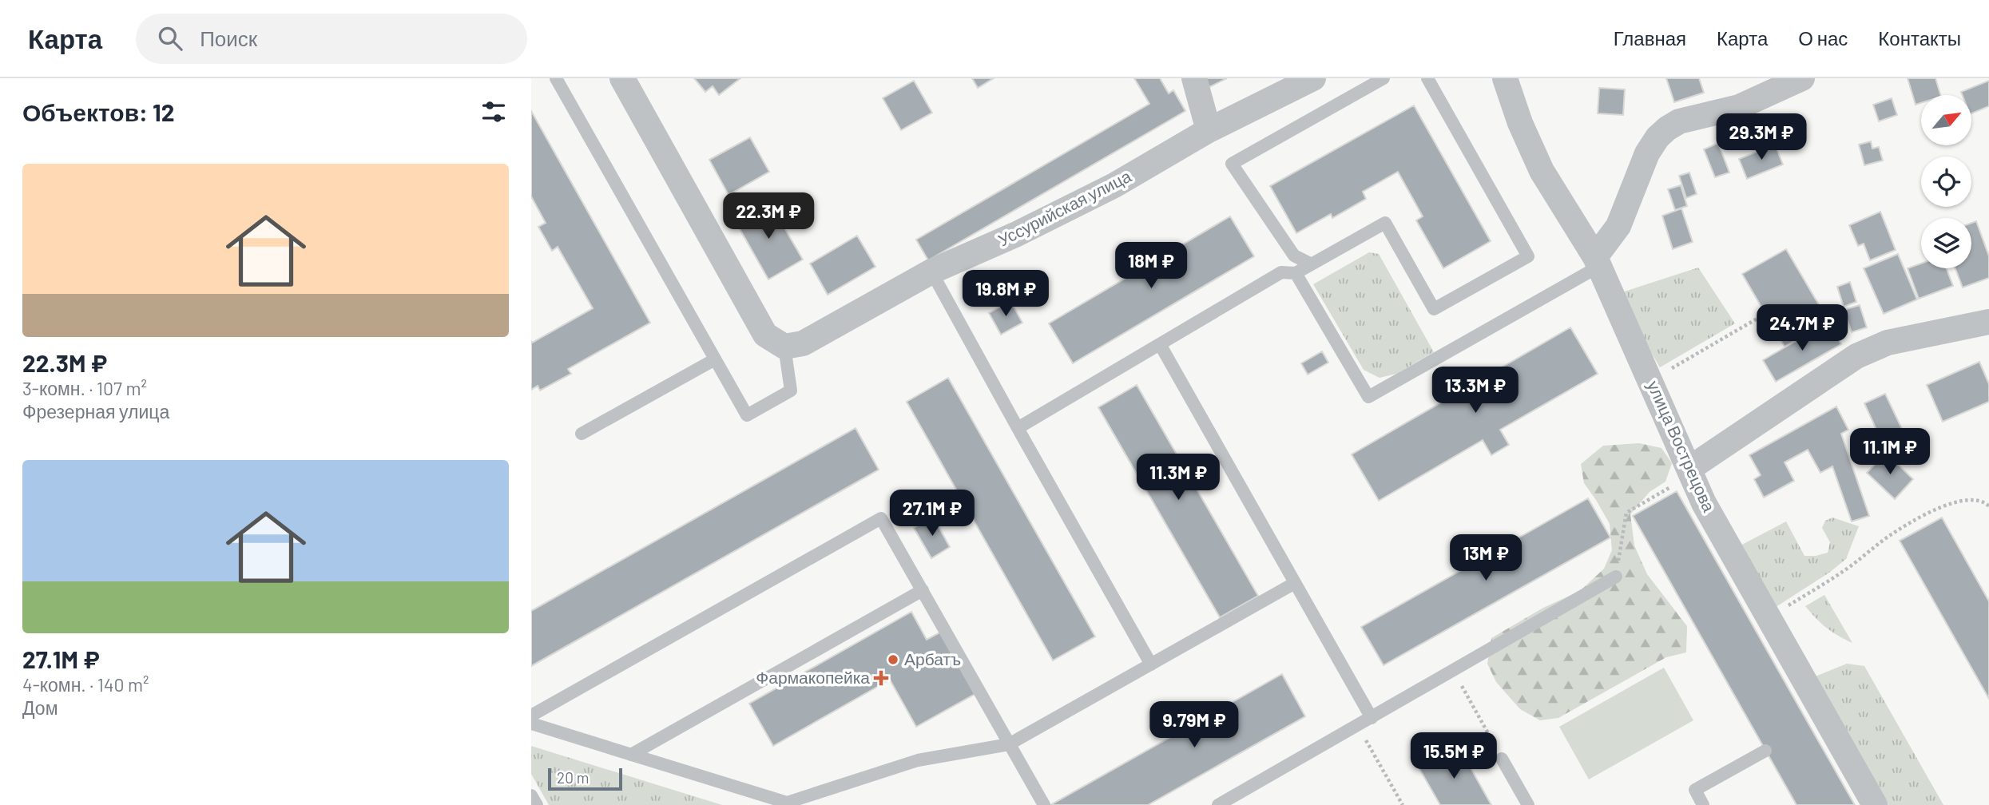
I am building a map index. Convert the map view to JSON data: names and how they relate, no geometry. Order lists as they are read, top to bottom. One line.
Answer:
{"streets":{"street":["Уссурийская улица","улица Вострецова"]},"places":{"other":["Арбатъ"],"health":["Фармакопейка"]},"scale_bar":"20 m","north":"top right","page":{"header":"Карта","search":"Поиск","nav":["Главная","Карта","О нас","Контакты"],"heading":"Объектов: 12","price":["29.3M ₽","22.3M ₽","18M ₽","19.8M ₽","24.7M ₽","13.3M ₽","11.1M ₽","11.3M ₽","27.1M ₽","13M ₽","9.79M ₽","15.5M ₽"],"list":[{"name":"22.3M ₽","note":"3-комн. · 107 m² · Фрезерная улица"},{"name":"27.1M ₽","note":"4-комн. · 140 m² · Дом"}],"scale":"20 m"}}
